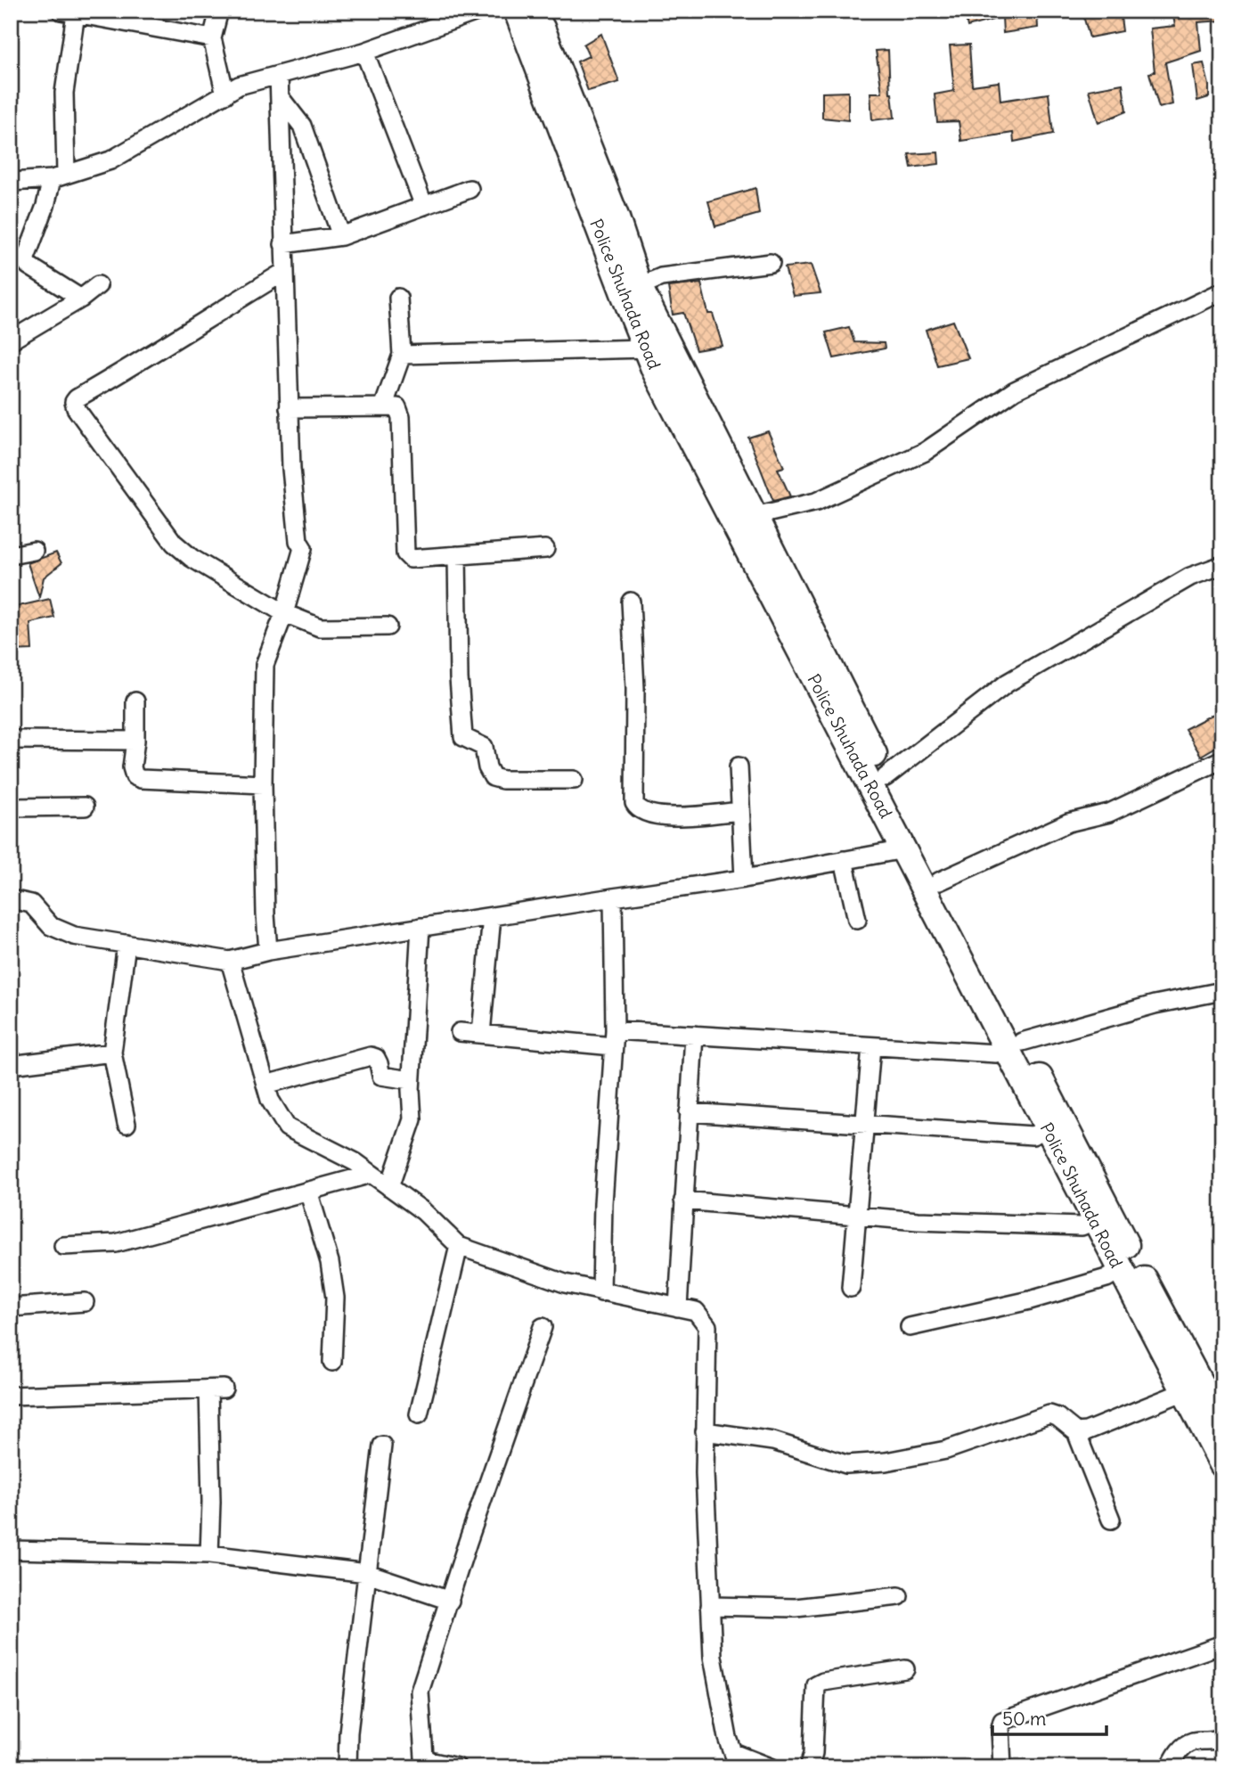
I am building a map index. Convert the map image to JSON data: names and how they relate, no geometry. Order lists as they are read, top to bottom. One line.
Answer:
{"streets":{"main road":["Police Shuhada Road"]},"scale_bar":"50 m"}
